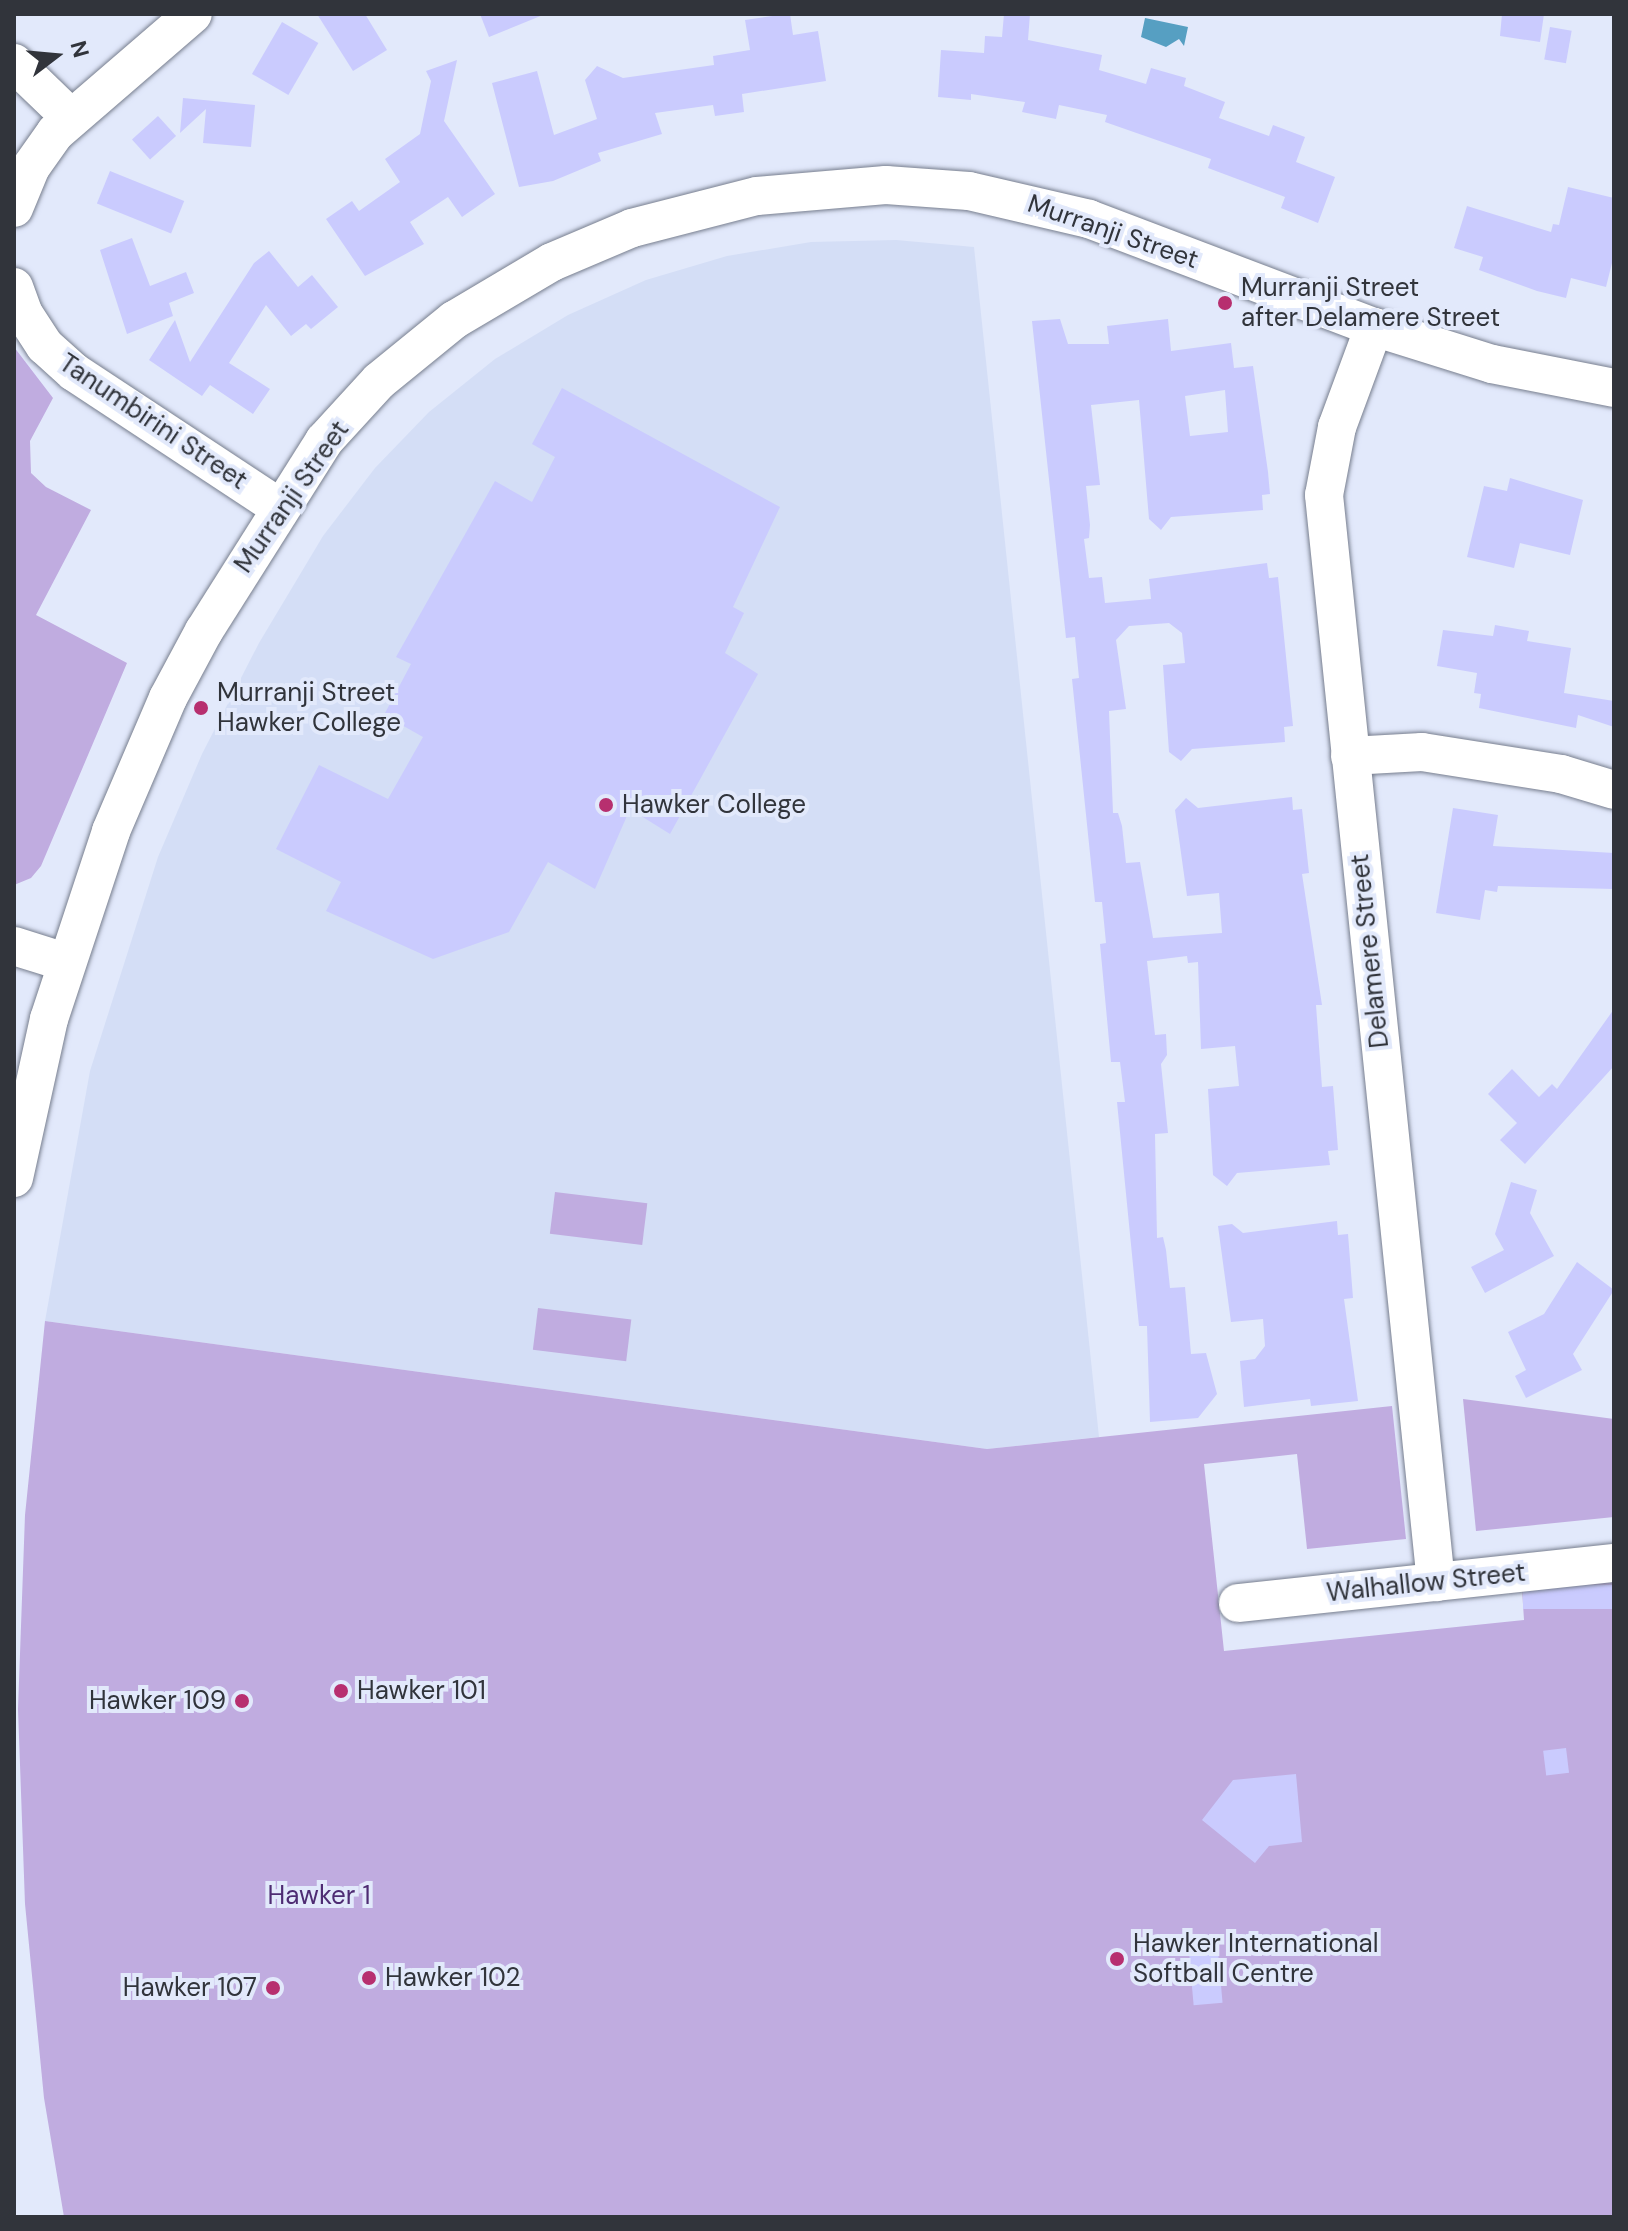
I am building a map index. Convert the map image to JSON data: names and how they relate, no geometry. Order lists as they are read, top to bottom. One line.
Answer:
{"streets":{"street":["Murranji Street","Tanumbirini Street","Delamere Street","Walhallow Street"]},"crossings":[["Murranji Street","Tanumbirini Street"],["Murranji Street","Delamere Street"],["Delamere Street","Walhallow Street"]],"parks":["Hawker 1"],"places":["Murranji Street after Delamere Street","Murranji Street Hawker College","Hawker College","Hawker 101","Hawker 109","Hawker International Softball Centre","Hawker 102","Hawker 107"],"north":"right"}
